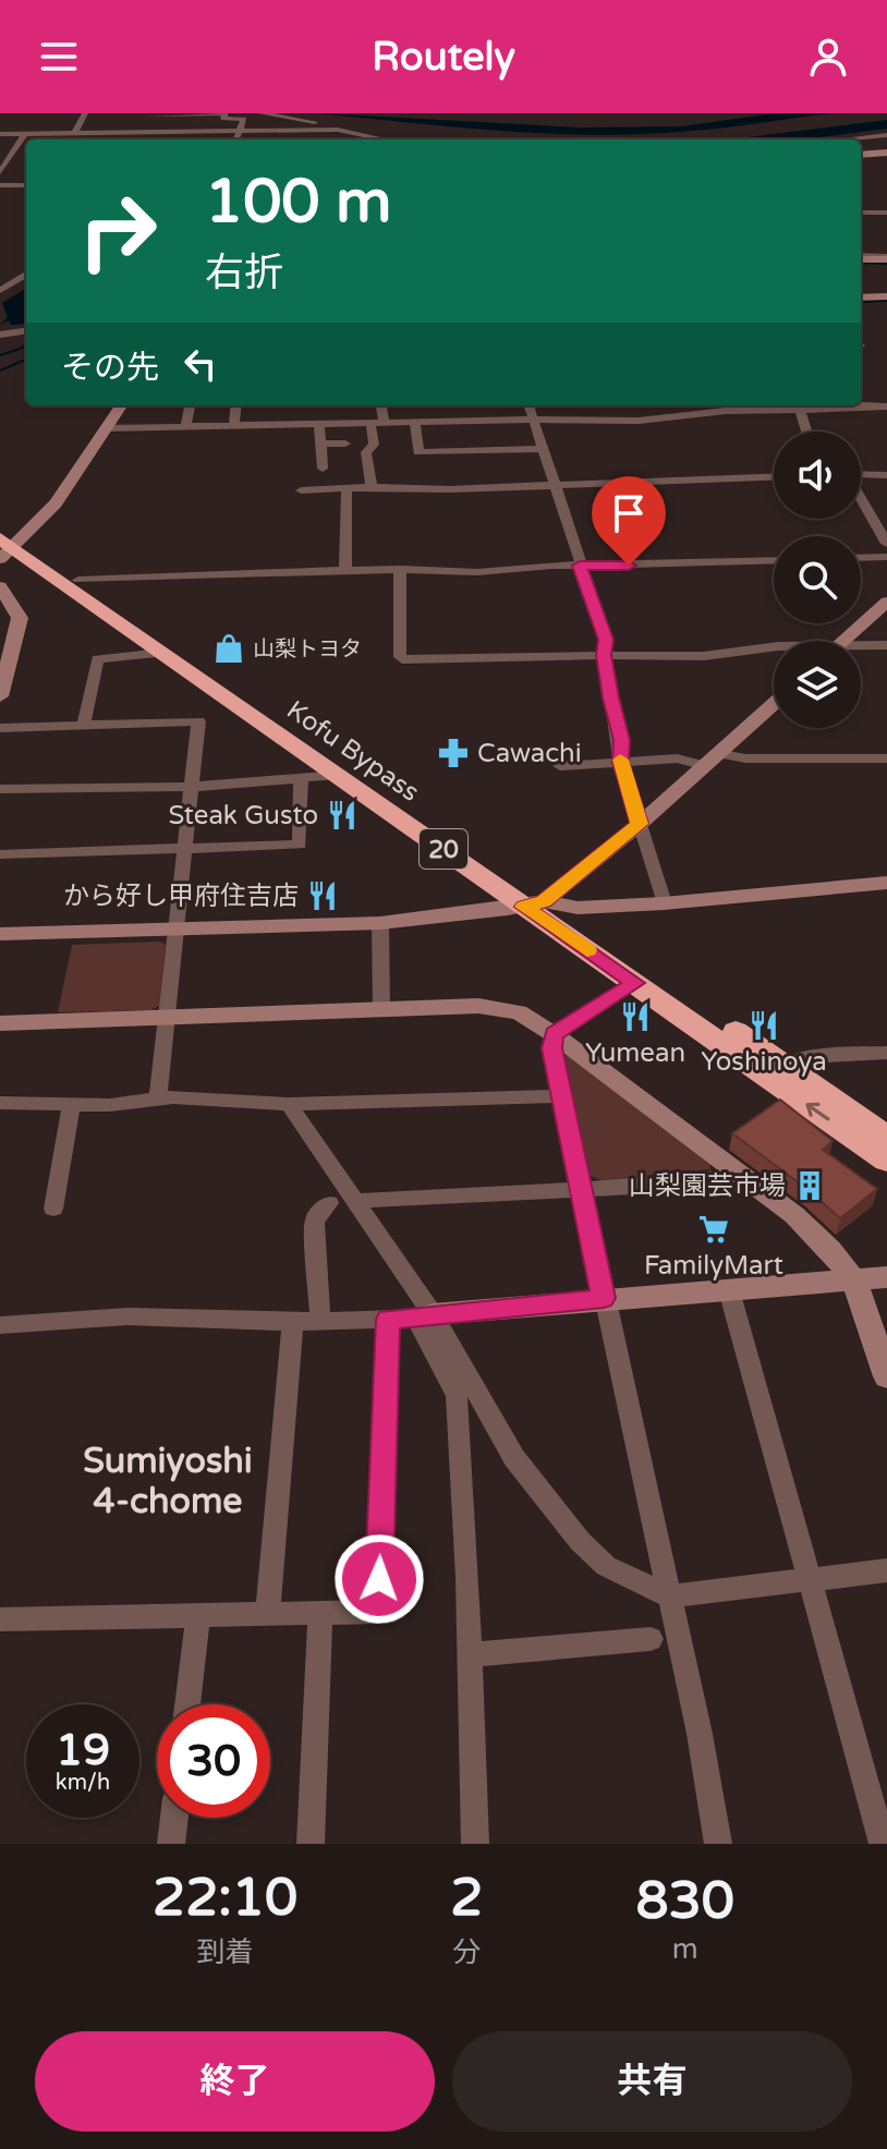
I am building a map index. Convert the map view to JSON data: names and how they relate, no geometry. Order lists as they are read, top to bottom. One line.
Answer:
{"streets":{"highway":["Kofu Bypass","20"]},"districts":["Sumiyoshi 4-chome"],"places":{"shop":["山梨トヨタ"],"pharmacy":["Cawachi"],"restaurant":["Steak Gusto","から好し甲府住吉店","Yumean","Yoshinoya"],"building":["山梨園芸市場"],"supermarket":["FamilyMart"]},"page":{"header":"Routely","turn":["100 m","右折"],"then":"その先","speed":"19 km/h","limit":"30","eta":["22:10","到着","2","分","830","m"],"buttons":["終了","共有"]}}
